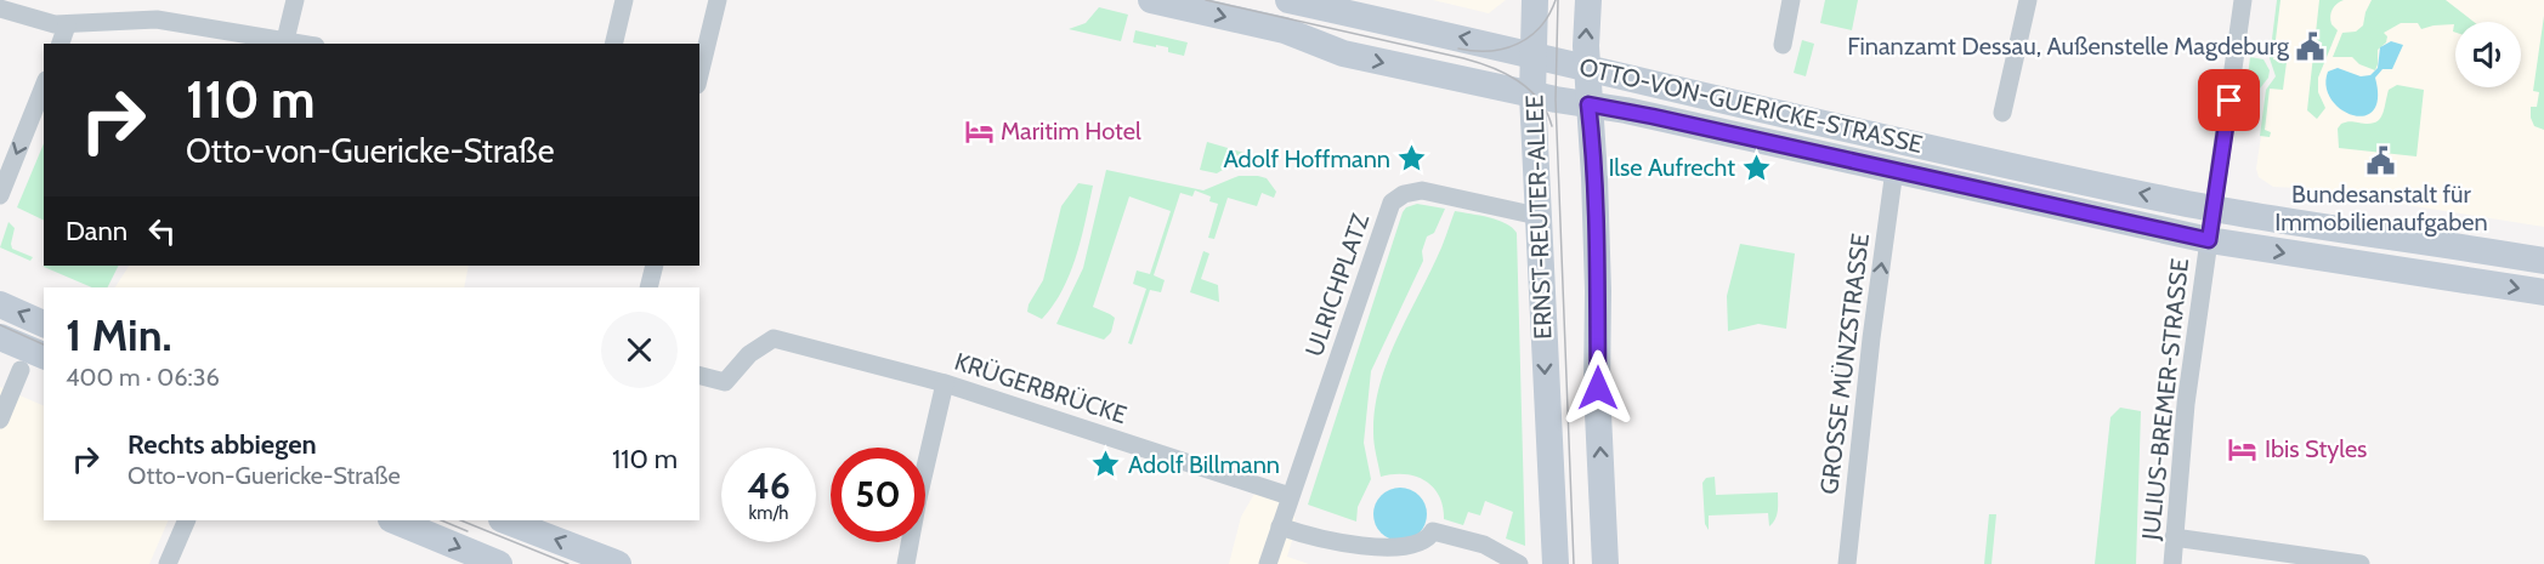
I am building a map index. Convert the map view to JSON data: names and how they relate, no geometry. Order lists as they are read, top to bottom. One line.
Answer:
{"streets":{"street":["OTTO-VON-GUERICKE-STRASSE","ERNST-REUTER-ALLEE","ULRICHPLATZ","GROSSE MÜNZSTRASSE","KRÜGERBRÜCKE","JULIUS-BREMER-STRASSE"]},"crossings":[["OTTO-VON-GUERICKE-STRASSE","ERNST-REUTER-ALLEE"],["OTTO-VON-GUERICKE-STRASSE","GROSSE MÜNZSTRASSE"],["OTTO-VON-GUERICKE-STRASSE","JULIUS-BREMER-STRASSE"],["ERNST-REUTER-ALLEE","ULRICHPLATZ"],["ULRICHPLATZ","KRÜGERBRÜCKE"]],"one_way":["GROSSE MÜNZSTRASSE"],"places":{"public building":["Finanzamt Dessau, Außenstelle Magdeburg","Bundesanstalt für Immobilienaufgaben"],"hotel":["Maritim Hotel","Ibis Styles"],"place":["Adolf Hoffmann","Ilse Aufrecht","Adolf Billmann"]},"page":{"turn":["110 m","Otto-von-Guericke-Straße"],"then":"Dann","heading":["1 Min.","400 m · 06:36"],"list":[{"name":"Rechts abbiegen","note":"Otto-von-Guericke-Straße","value":"110 m"}],"speed":"46 km/h","limit":"50"}}
